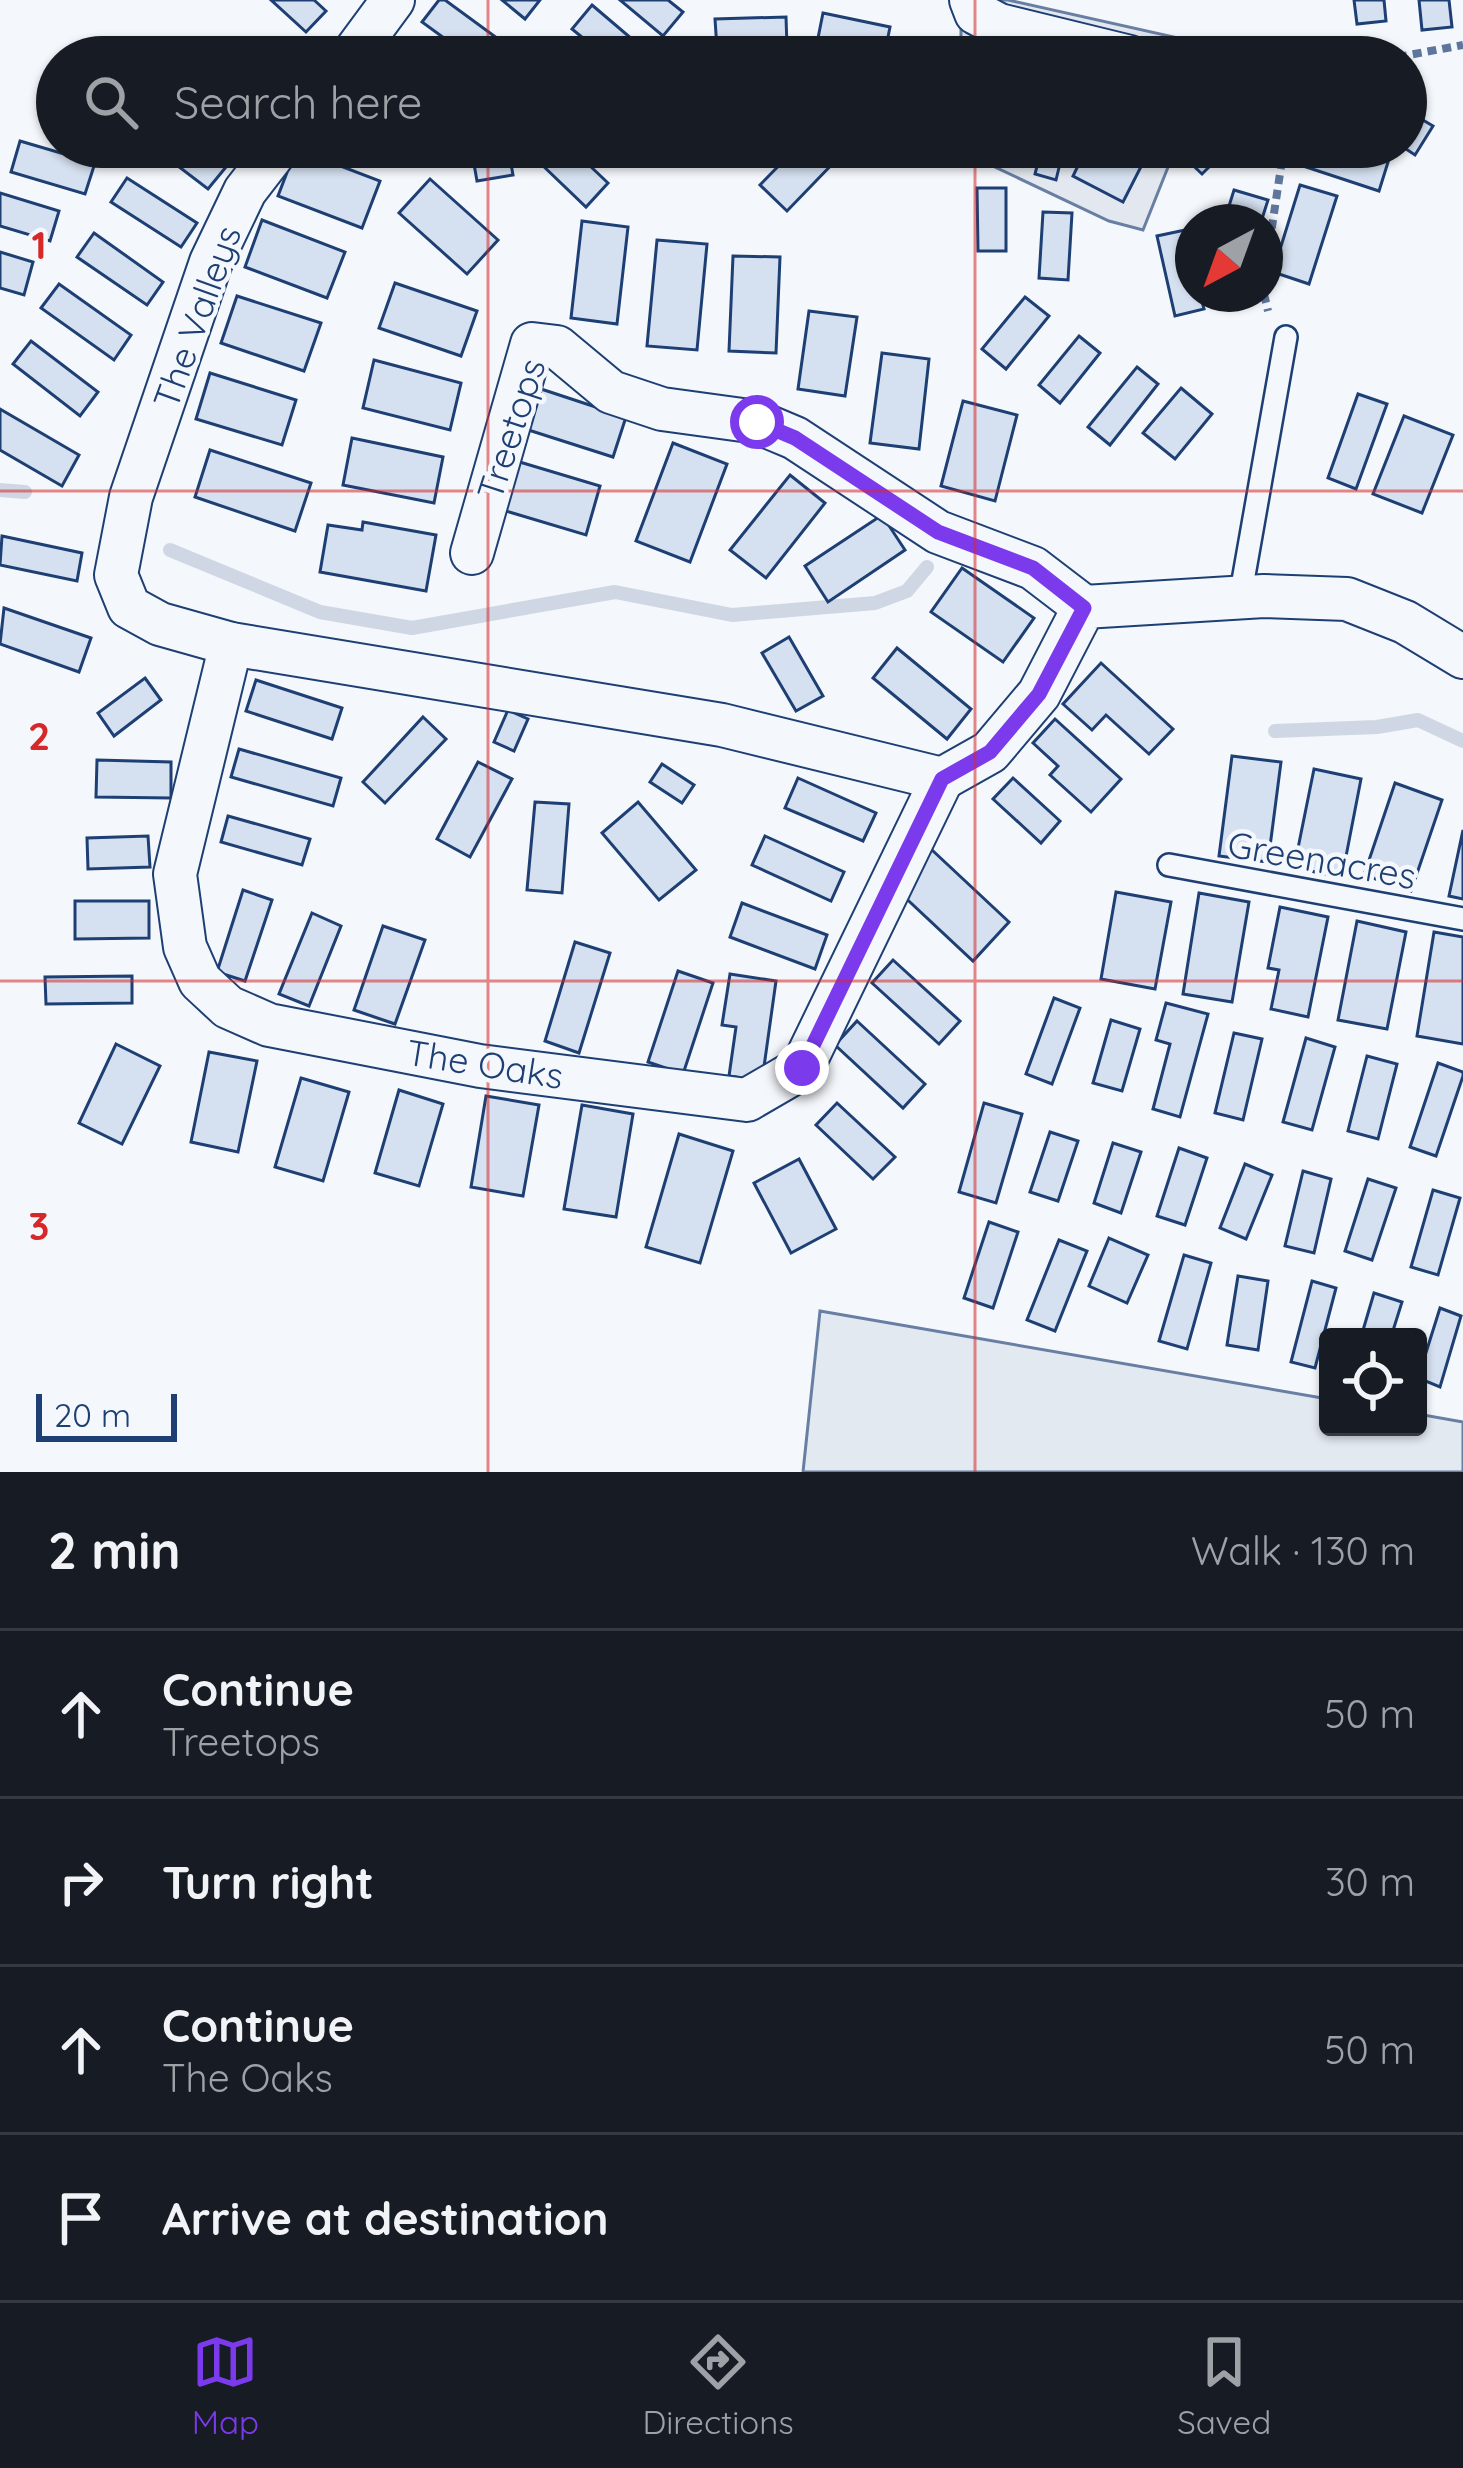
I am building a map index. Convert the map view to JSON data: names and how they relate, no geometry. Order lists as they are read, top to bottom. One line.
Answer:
{"streets":{"street":["The Valleys","Treetops","The Oaks"],"lane":["Greenacres"]},"crossings":[["The Valleys","The Oaks"]],"scale_bar":"20 m","north":"bottom left","page":{"search":"Search here","scale":"20 m","heading":["2 min","Walk · 130 m"],"list":[["Continue","Treetops","50 m"],["Turn right","30 m"],["Continue","The Oaks","50 m"],"Arrive at destination"],"nav":["Map","Directions","Saved"]},"grid":{"rows":["1","2","3"]}}
